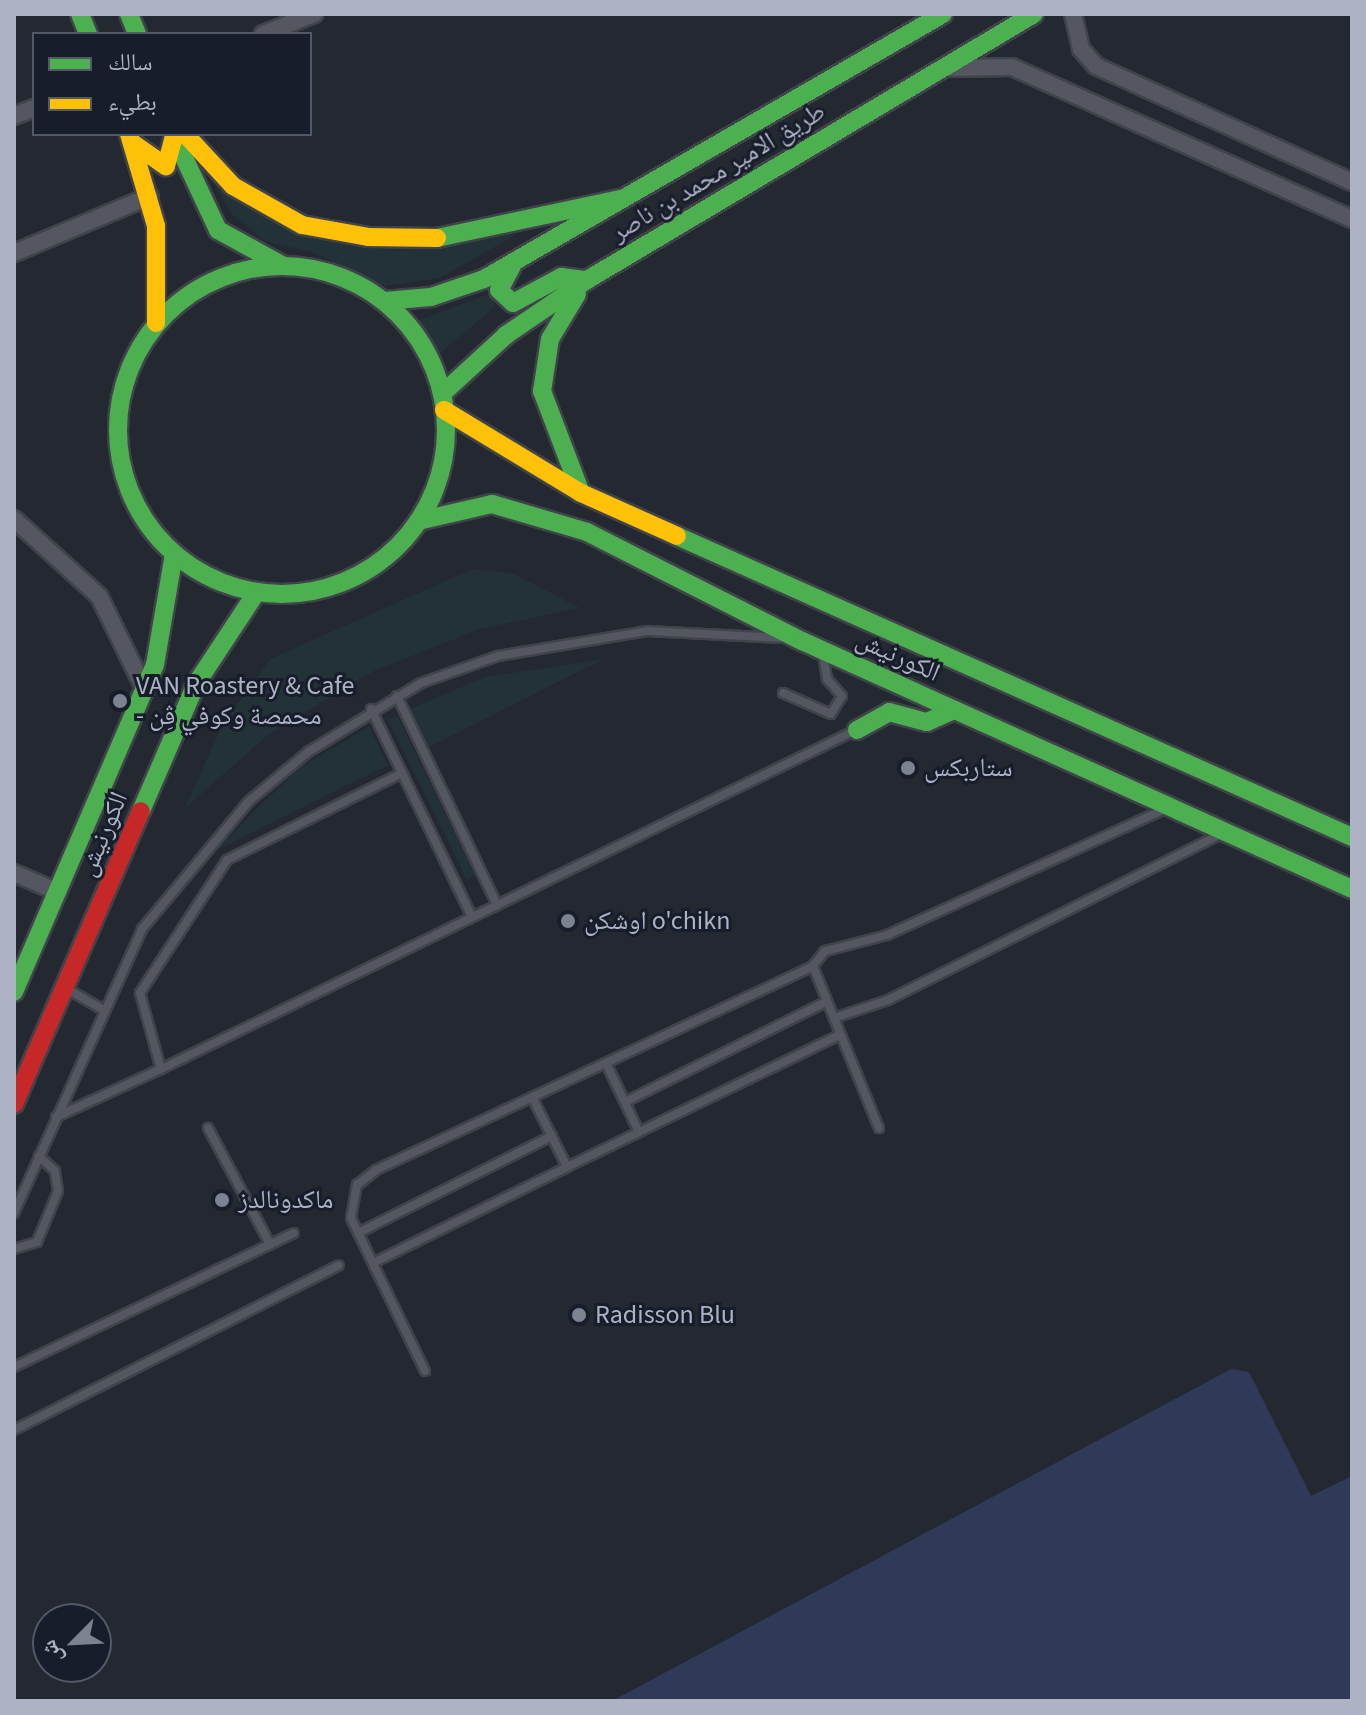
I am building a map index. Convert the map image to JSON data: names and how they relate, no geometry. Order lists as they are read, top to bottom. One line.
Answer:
{"streets":{"main road":["طريق الامير محمد بن ناصر","الكورنيش"]},"crossings":[["طريق الامير محمد بن ناصر","الكورنيش"]],"places":["VAN Roastery & Cafe - محمصة وكوفي ڤِن","ستاربكس","اوشكن o'chikn","ماكدونالدز","Radisson Blu"],"legend":["سالك","بطيء"],"north":"bottom left"}
